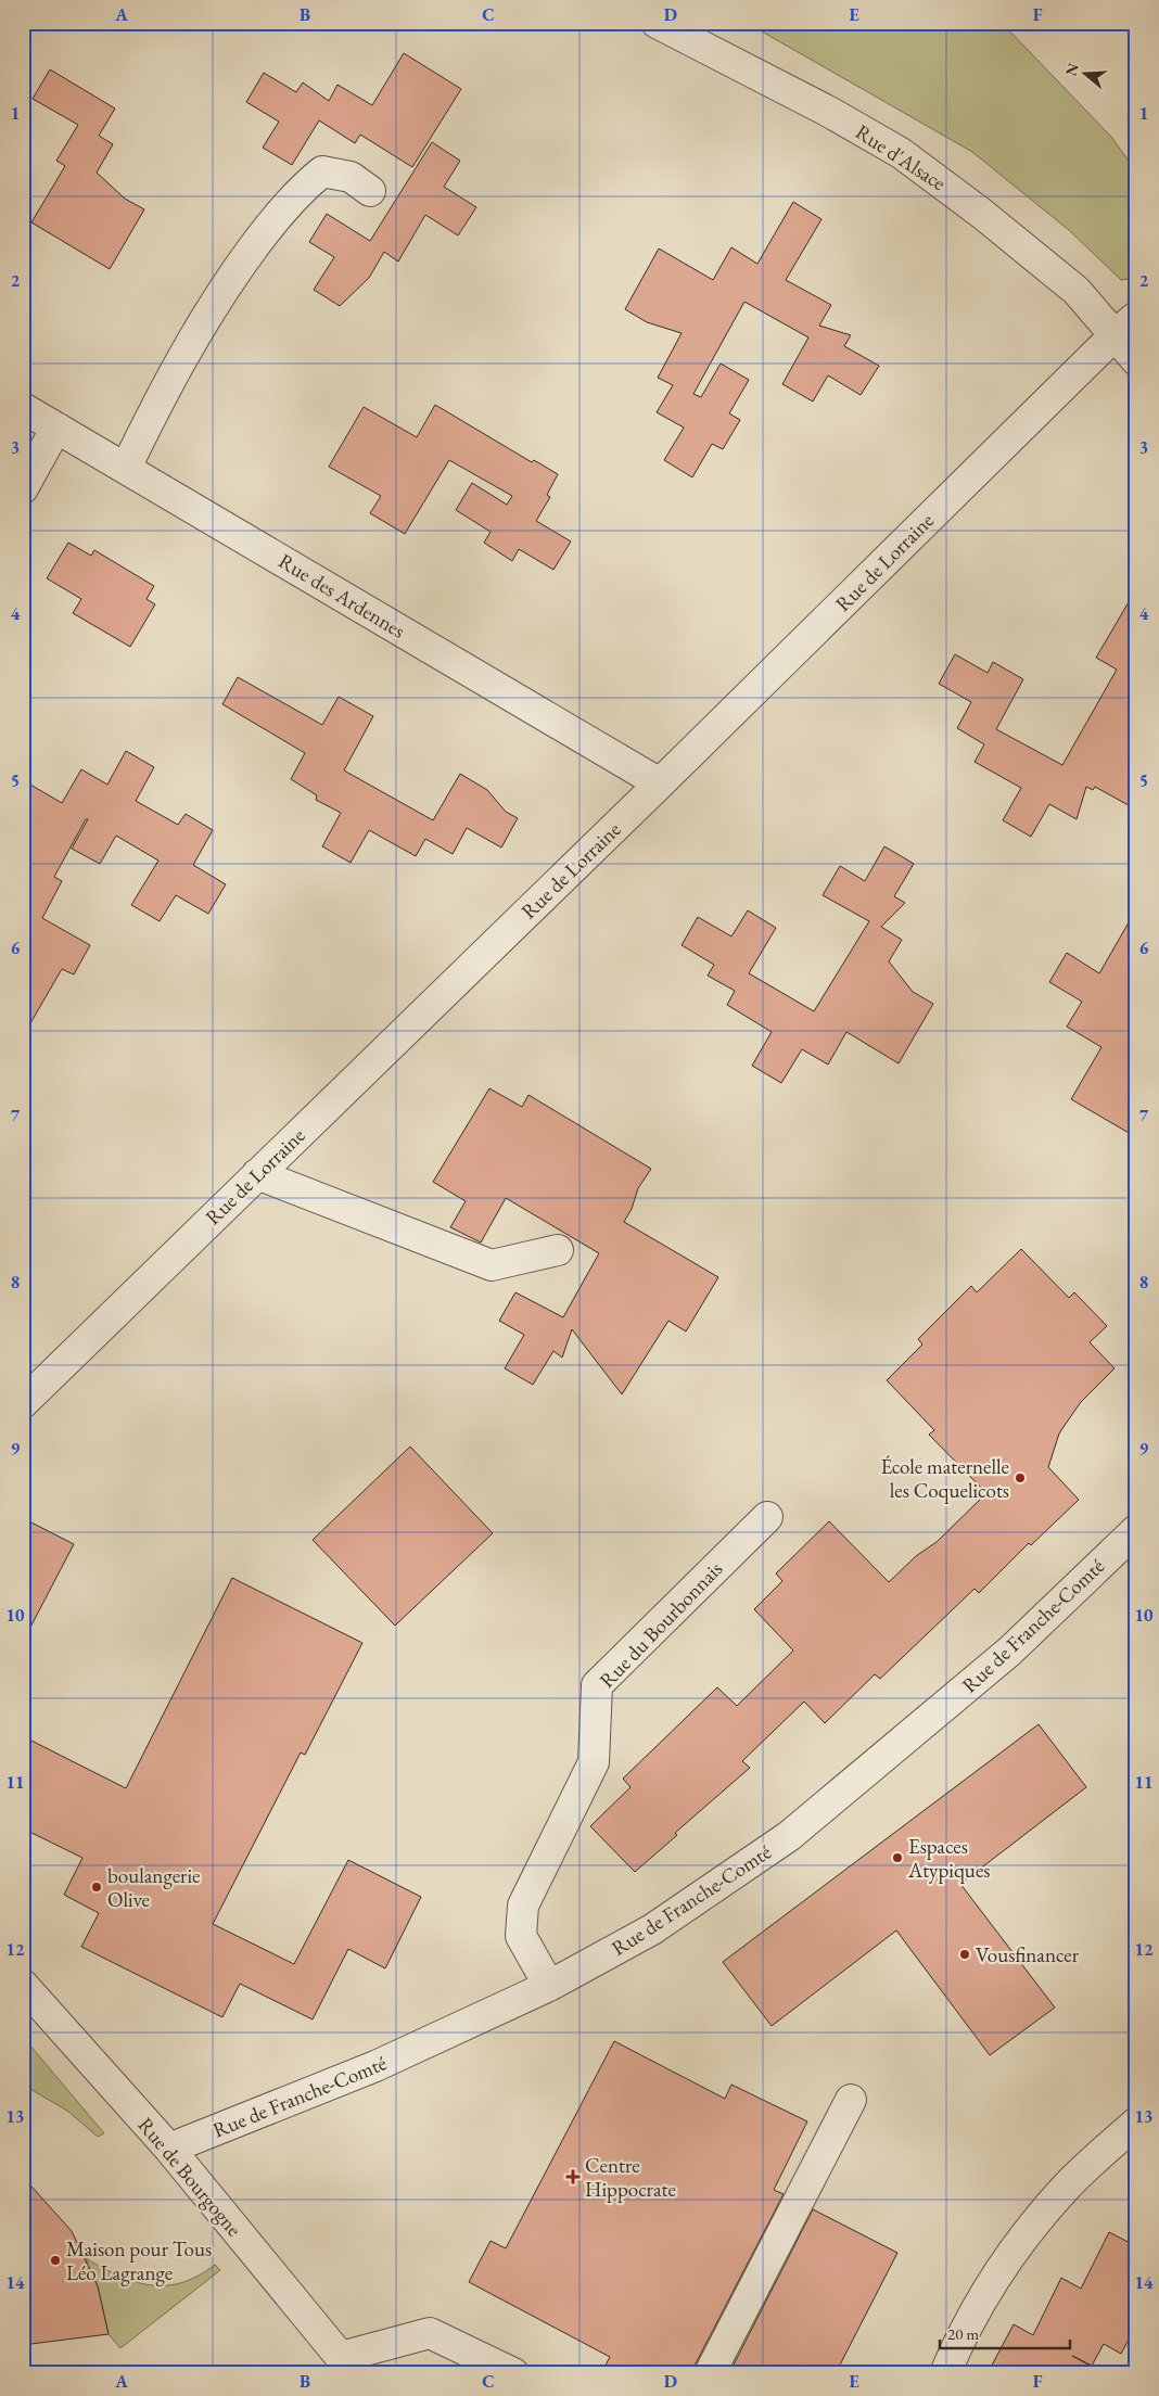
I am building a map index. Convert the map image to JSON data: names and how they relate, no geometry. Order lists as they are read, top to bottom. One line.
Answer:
{"streets":{"street":["Rue d'Alsace","Rue de Lorraine","Rue des Ardennes","Rue du Bourbonnais","Rue de Franche-Comté","Rue de Bourgogne"]},"crossings":[["Rue d'Alsace","Rue de Lorraine"],["Rue de Lorraine","Rue des Ardennes"],["Rue du Bourbonnais","Rue de Franche-Comté"],["Rue de Franche-Comté","Rue de Bourgogne"]],"places":{"other":["École maternelle les Coquelicots","Espaces Atypiques","boulangerie Olive","Vousfinancer","Maison pour Tous Léo Lagrange"],"health":["Centre Hippocrate"]},"scale_bar":"20 m","north":"left","grid":{"columns":["A","B","C","D","E","F"],"rows":["1","2","3","4","5","6","7","8","9","10","11","12","13","14"]}}
